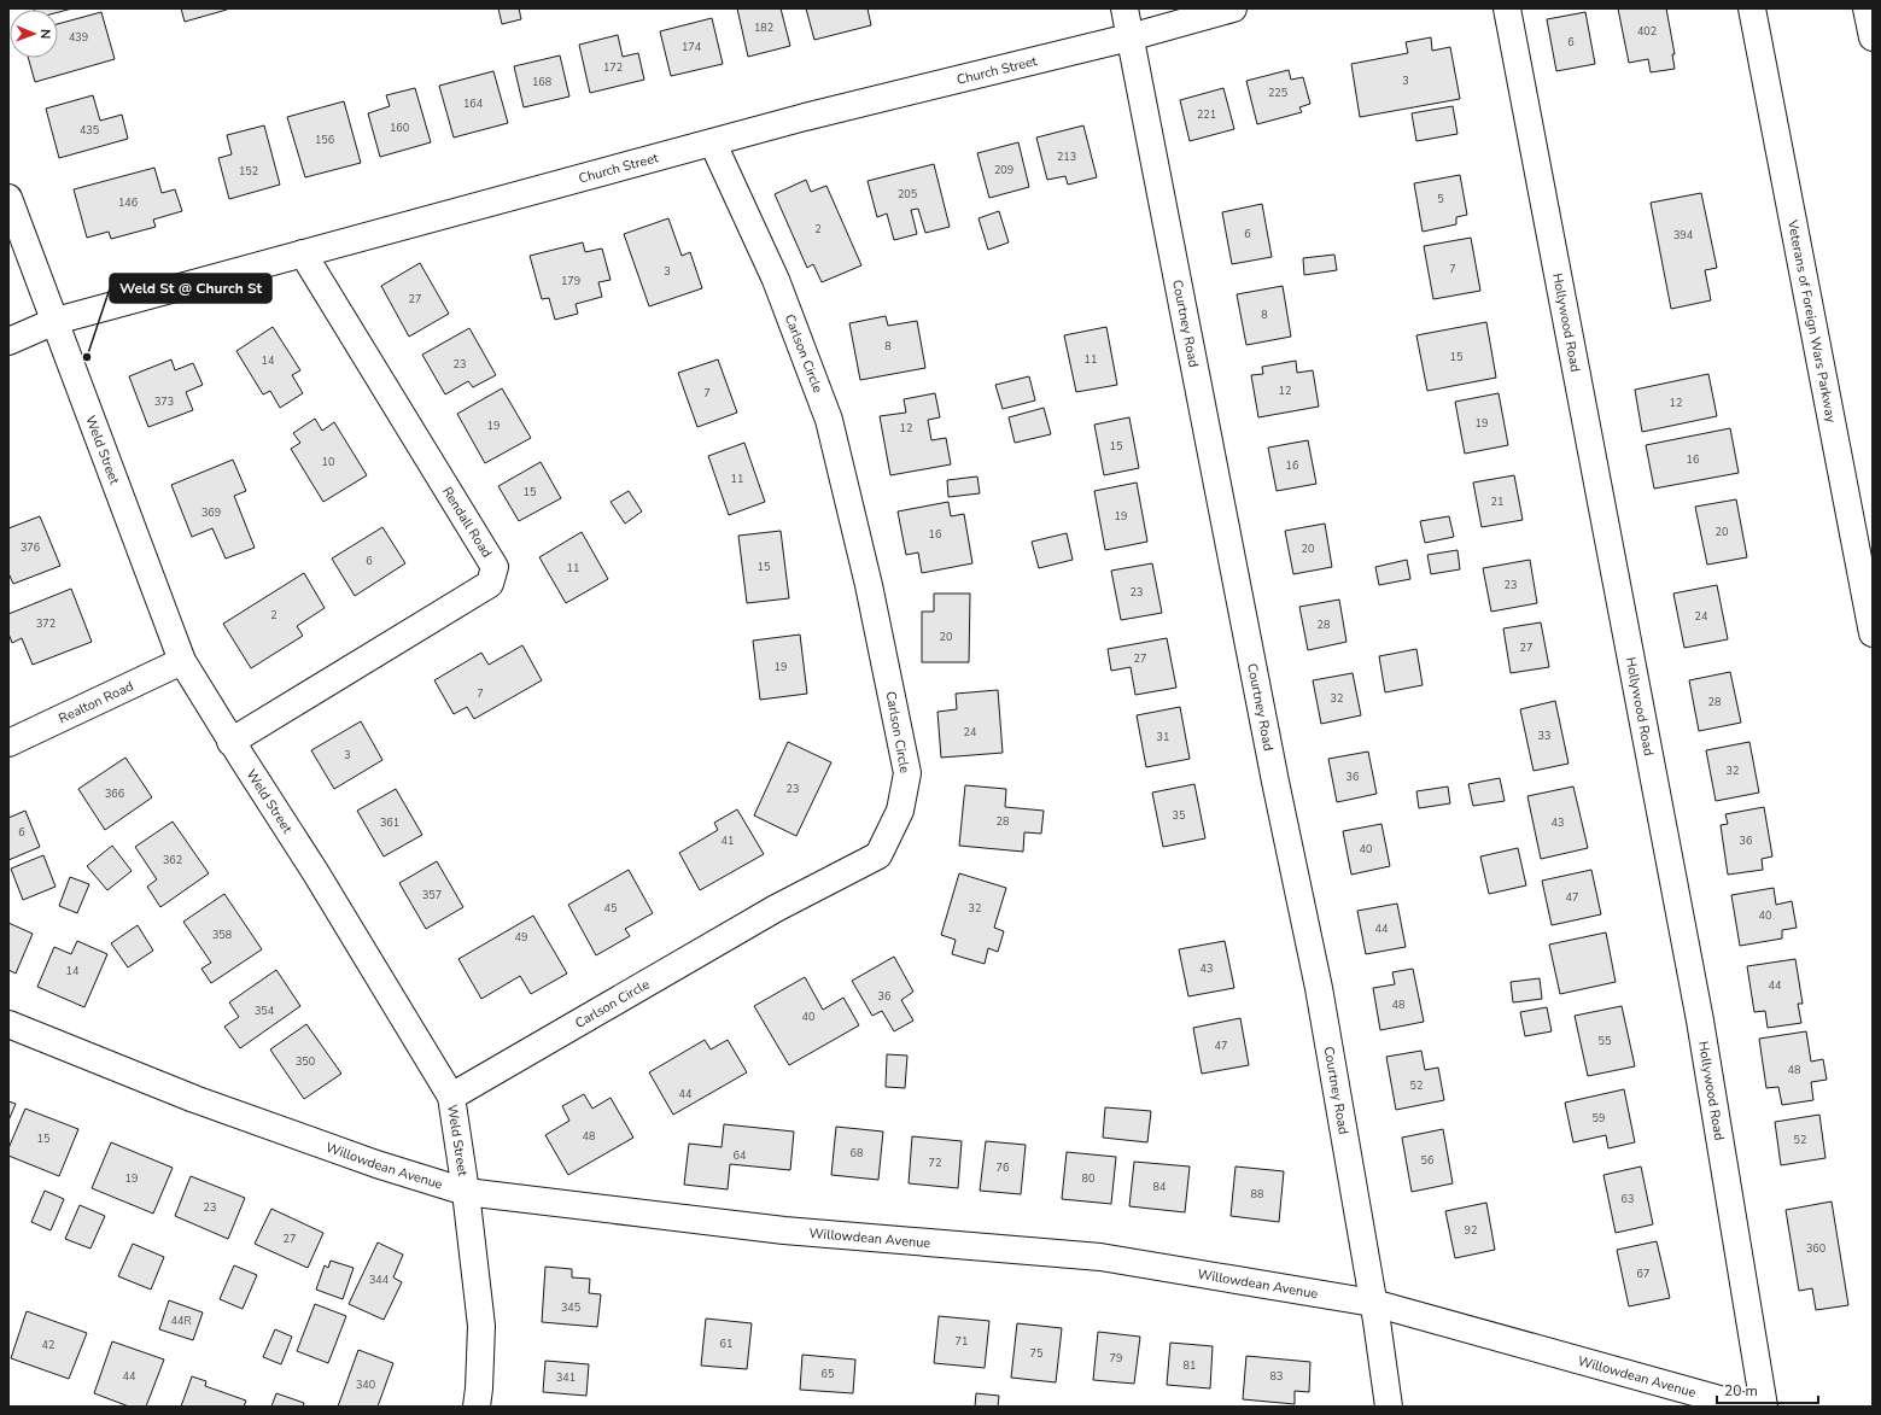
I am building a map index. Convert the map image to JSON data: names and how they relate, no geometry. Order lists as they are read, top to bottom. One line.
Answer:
{"streets":{"main road":["Church Street","Veterans of Foreign Wars Parkway","Courtney Road","Hollywood Road","Carlson Circle","Weld Street","Rendall Road","Realton Road","Willowdean Avenue"]},"crossings":[["Church Street","Courtney Road"],["Church Street","Carlson Circle"],["Church Street","Weld Street"],["Church Street","Rendall Road"],["Courtney Road","Willowdean Avenue"],["Carlson Circle","Weld Street"],["Weld Street","Rendall Road"],["Weld Street","Realton Road"],["Weld Street","Willowdean Avenue"]],"places":["Weld St @ Church St"],"house_numbers":["182","402","439","6","174","172","3","168","225","164","221","160","435","156","213","209","152","205","5","146","2","6","394","7","3","179","27","8","8","15","11","14","23","12","7","373","12","19","19","12","15","16","10","16","11","15","21","369","19","20","16","376","20","6","15","11","23","23","2","24","372","28","20","27","27","19","7","32","28","24","33","31","3","32","36","23","366","35","28","361","43","6","41","36","40","362","357","47","45","32","40","44","358","49","43","14","44","36","48","354","40","55","47","350","48","52","44","59","48","15","52","68","64","56","72","76","19","80","84","88","63","23","92","27","360","67","344","345","44R","71","61","42","75","79","81","65","44","83","341","340"],"scale_bar":"20 m","north":"right"}
